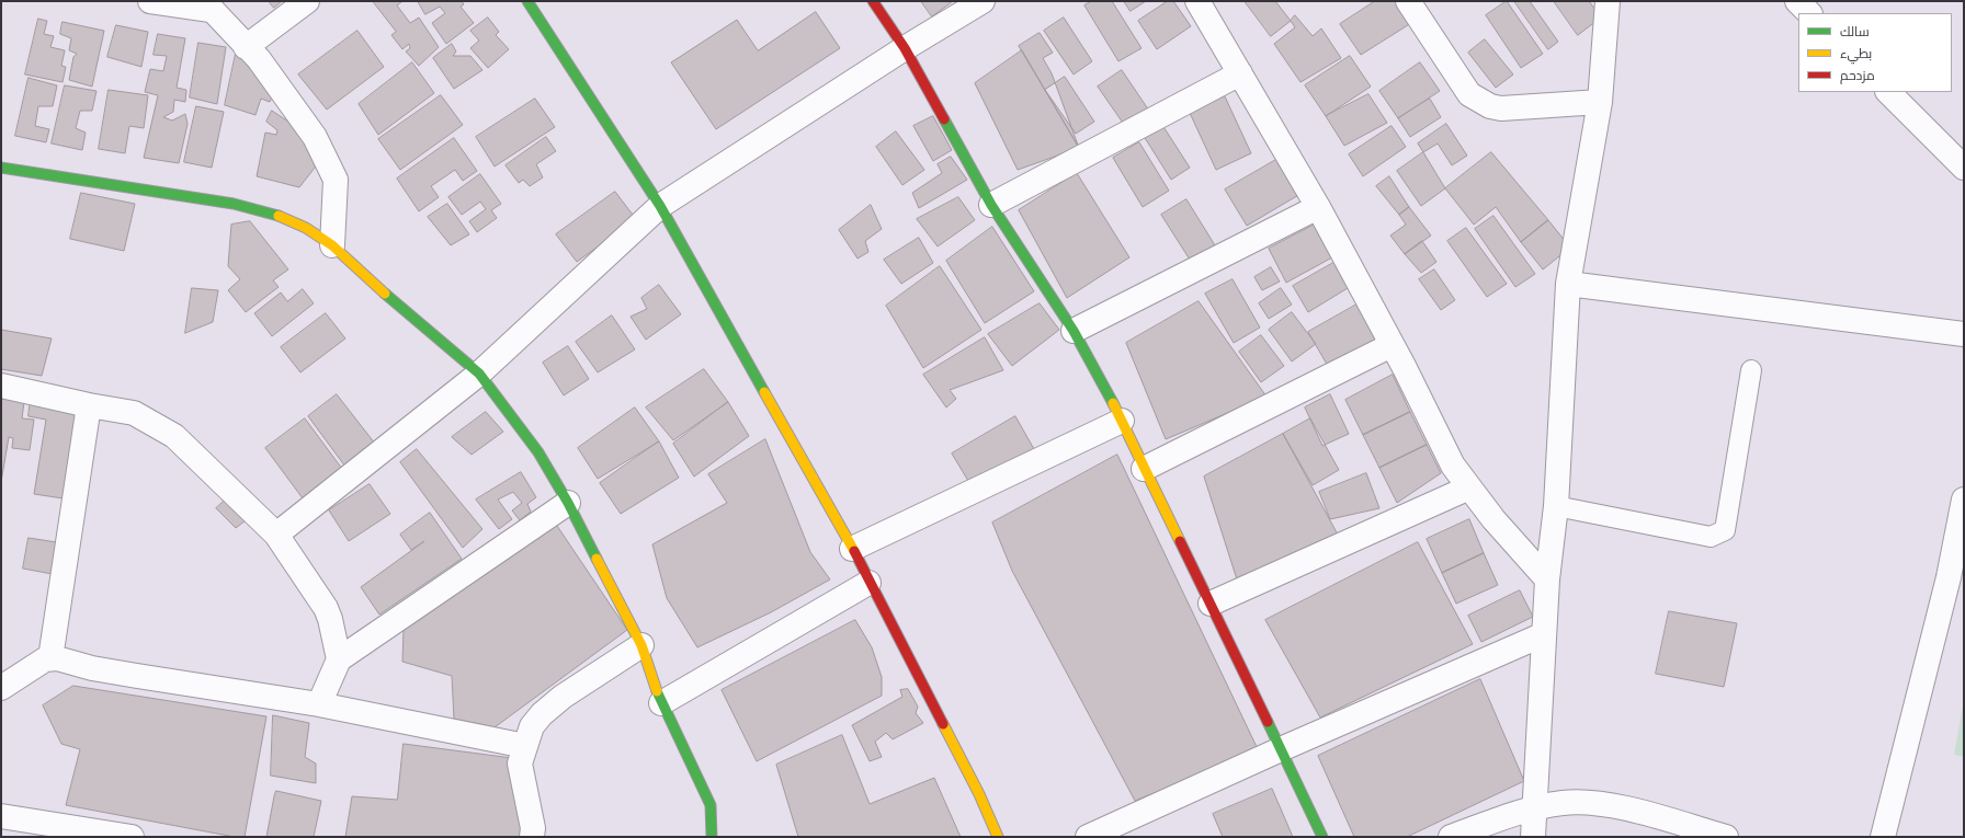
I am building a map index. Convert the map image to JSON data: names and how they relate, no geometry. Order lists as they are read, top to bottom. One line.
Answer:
{"legend":["سالك","بطيء","مزدحم"]}
